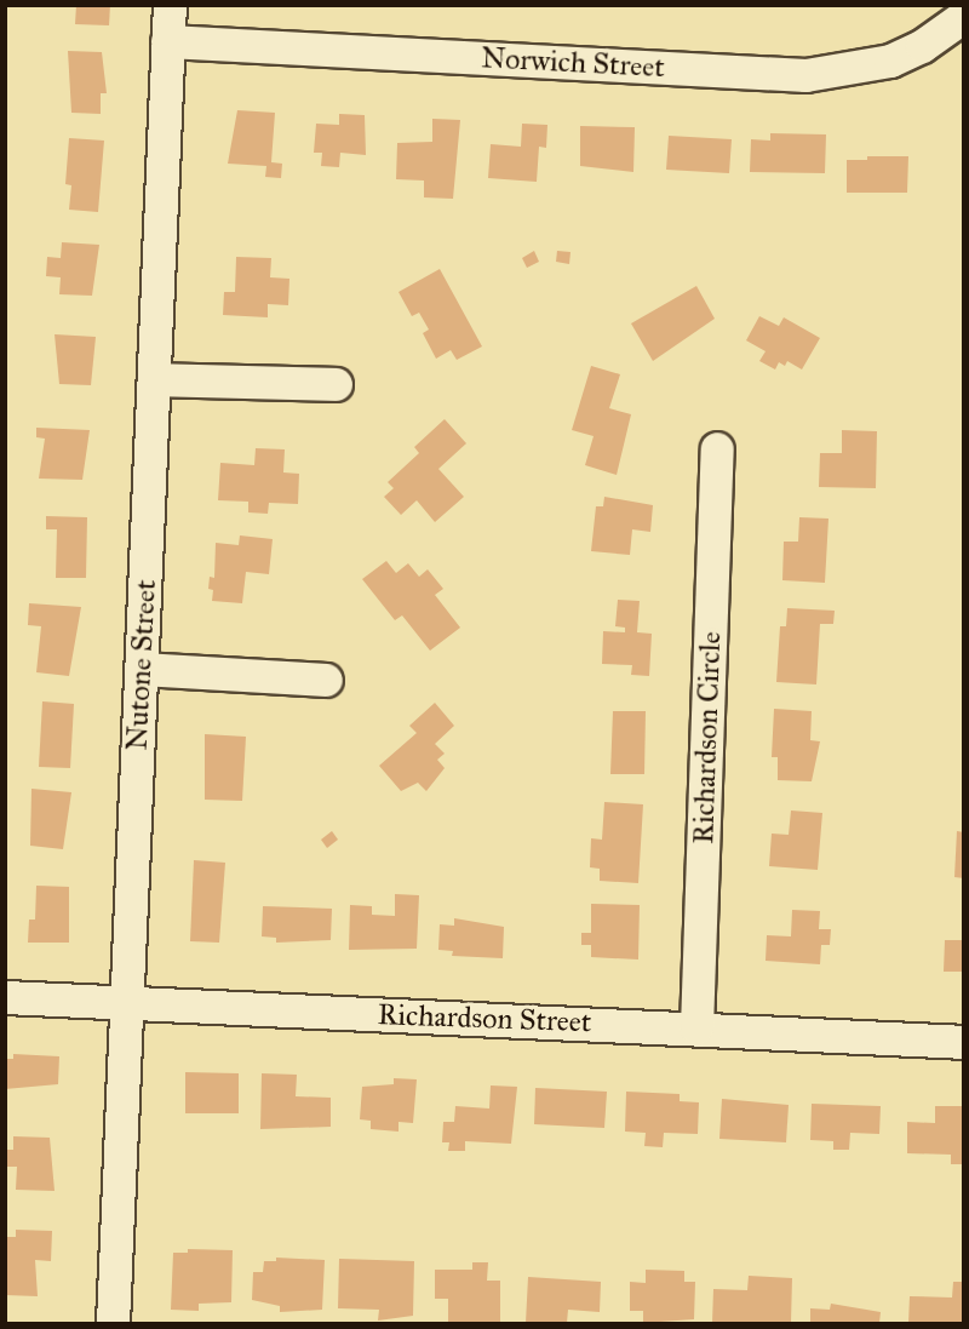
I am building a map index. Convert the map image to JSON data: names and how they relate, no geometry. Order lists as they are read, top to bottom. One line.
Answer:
{"streets":{"street":["Norwich Street","Nutone Street","Richardson Circle","Richardson Street"]},"crossings":[["Norwich Street","Nutone Street"],["Nutone Street","Richardson Street"],["Richardson Circle","Richardson Street"]]}
